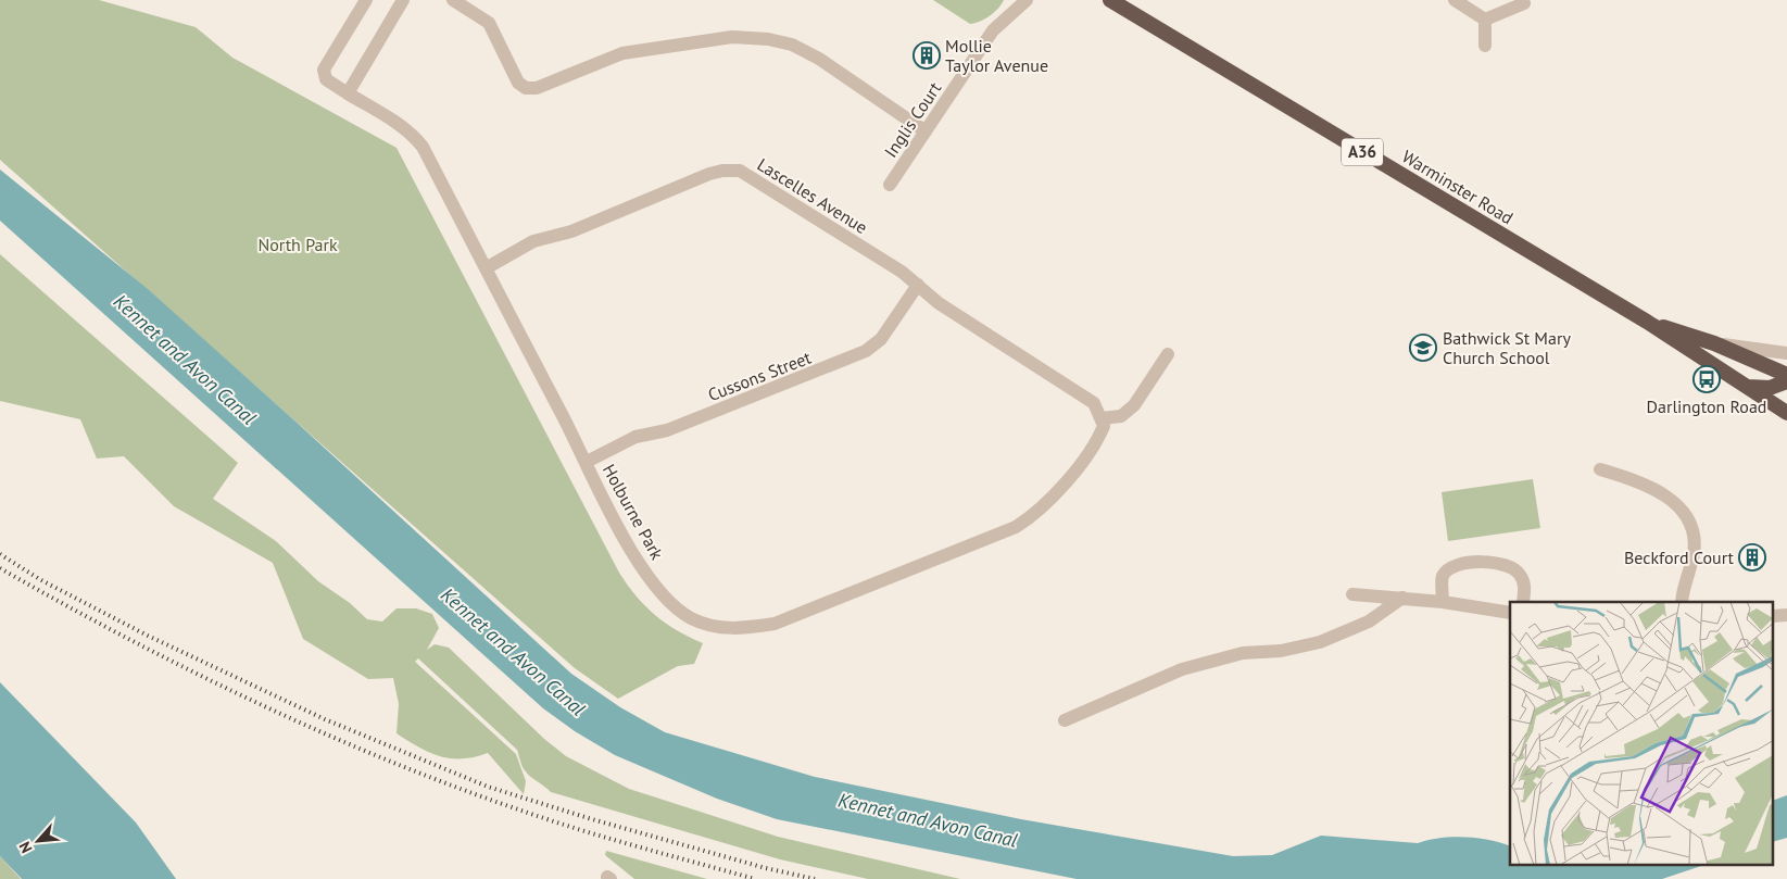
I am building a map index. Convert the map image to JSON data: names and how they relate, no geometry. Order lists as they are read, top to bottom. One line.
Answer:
{"streets":{"highway":["A36","Warminster Road"],"street":["Inglis Court","Lascelles Avenue","Cussons Street","Holburne Park"]},"crossings":[["Lascelles Avenue","Cussons Street"],["Lascelles Avenue","Holburne Park"],["Cussons Street","Holburne Park"]],"water":["Kennet and Avon Canal"],"parks":["North Park"],"places":{"building":["Mollie Taylor Avenue","Beckford Court"],"school or university":["Bathwick St Mary Church School"],"bus stop":["Darlington Road"]},"north":"bottom left"}
